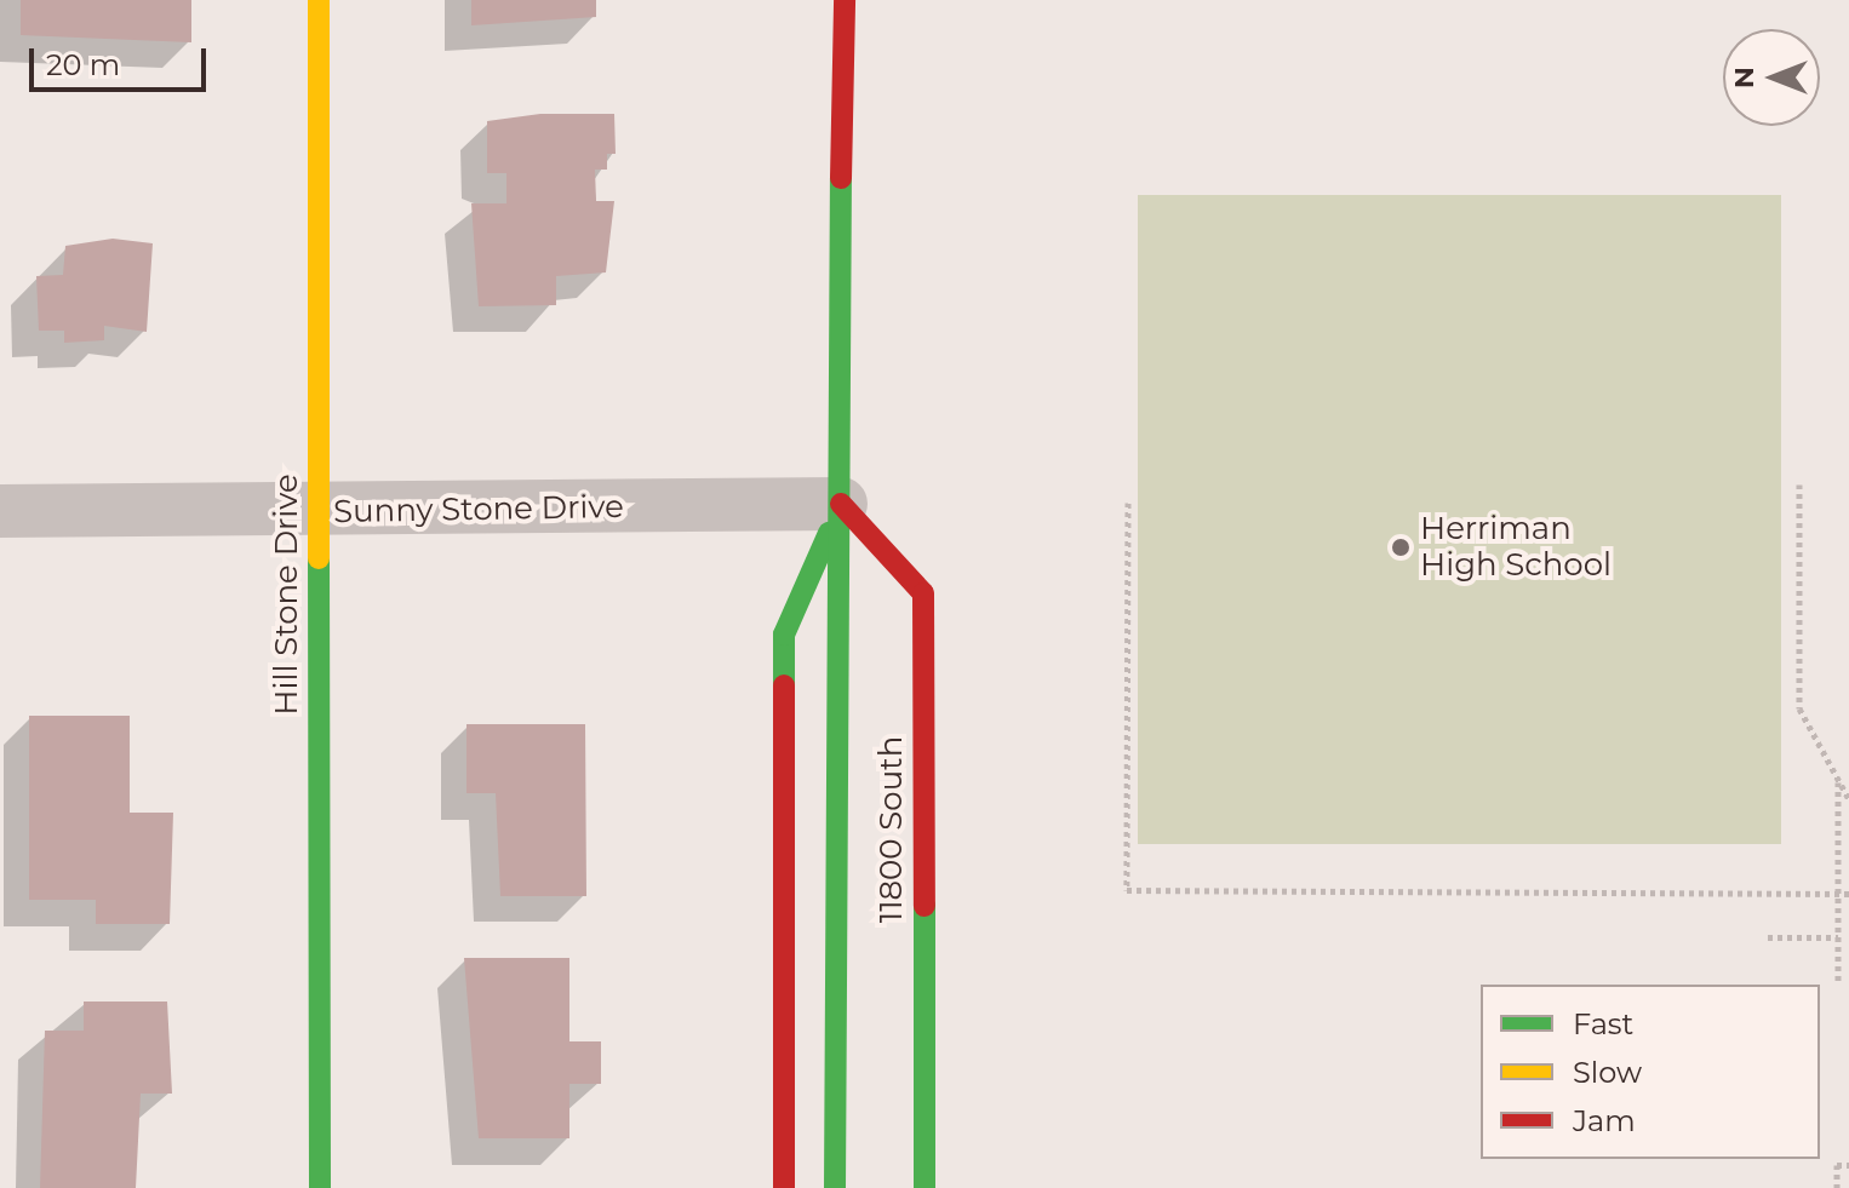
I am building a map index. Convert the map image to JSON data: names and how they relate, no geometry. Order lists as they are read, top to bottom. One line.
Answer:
{"streets":{"main road":["Hill Stone Drive","11800 South"],"street":["Sunny Stone Drive"]},"crossings":[["Sunny Stone Drive","Hill Stone Drive"],["Sunny Stone Drive","11800 South"]],"places":["Herriman High School"],"legend":["Fast","Slow","Jam"],"scale_bar":"20 m","north":"left"}
